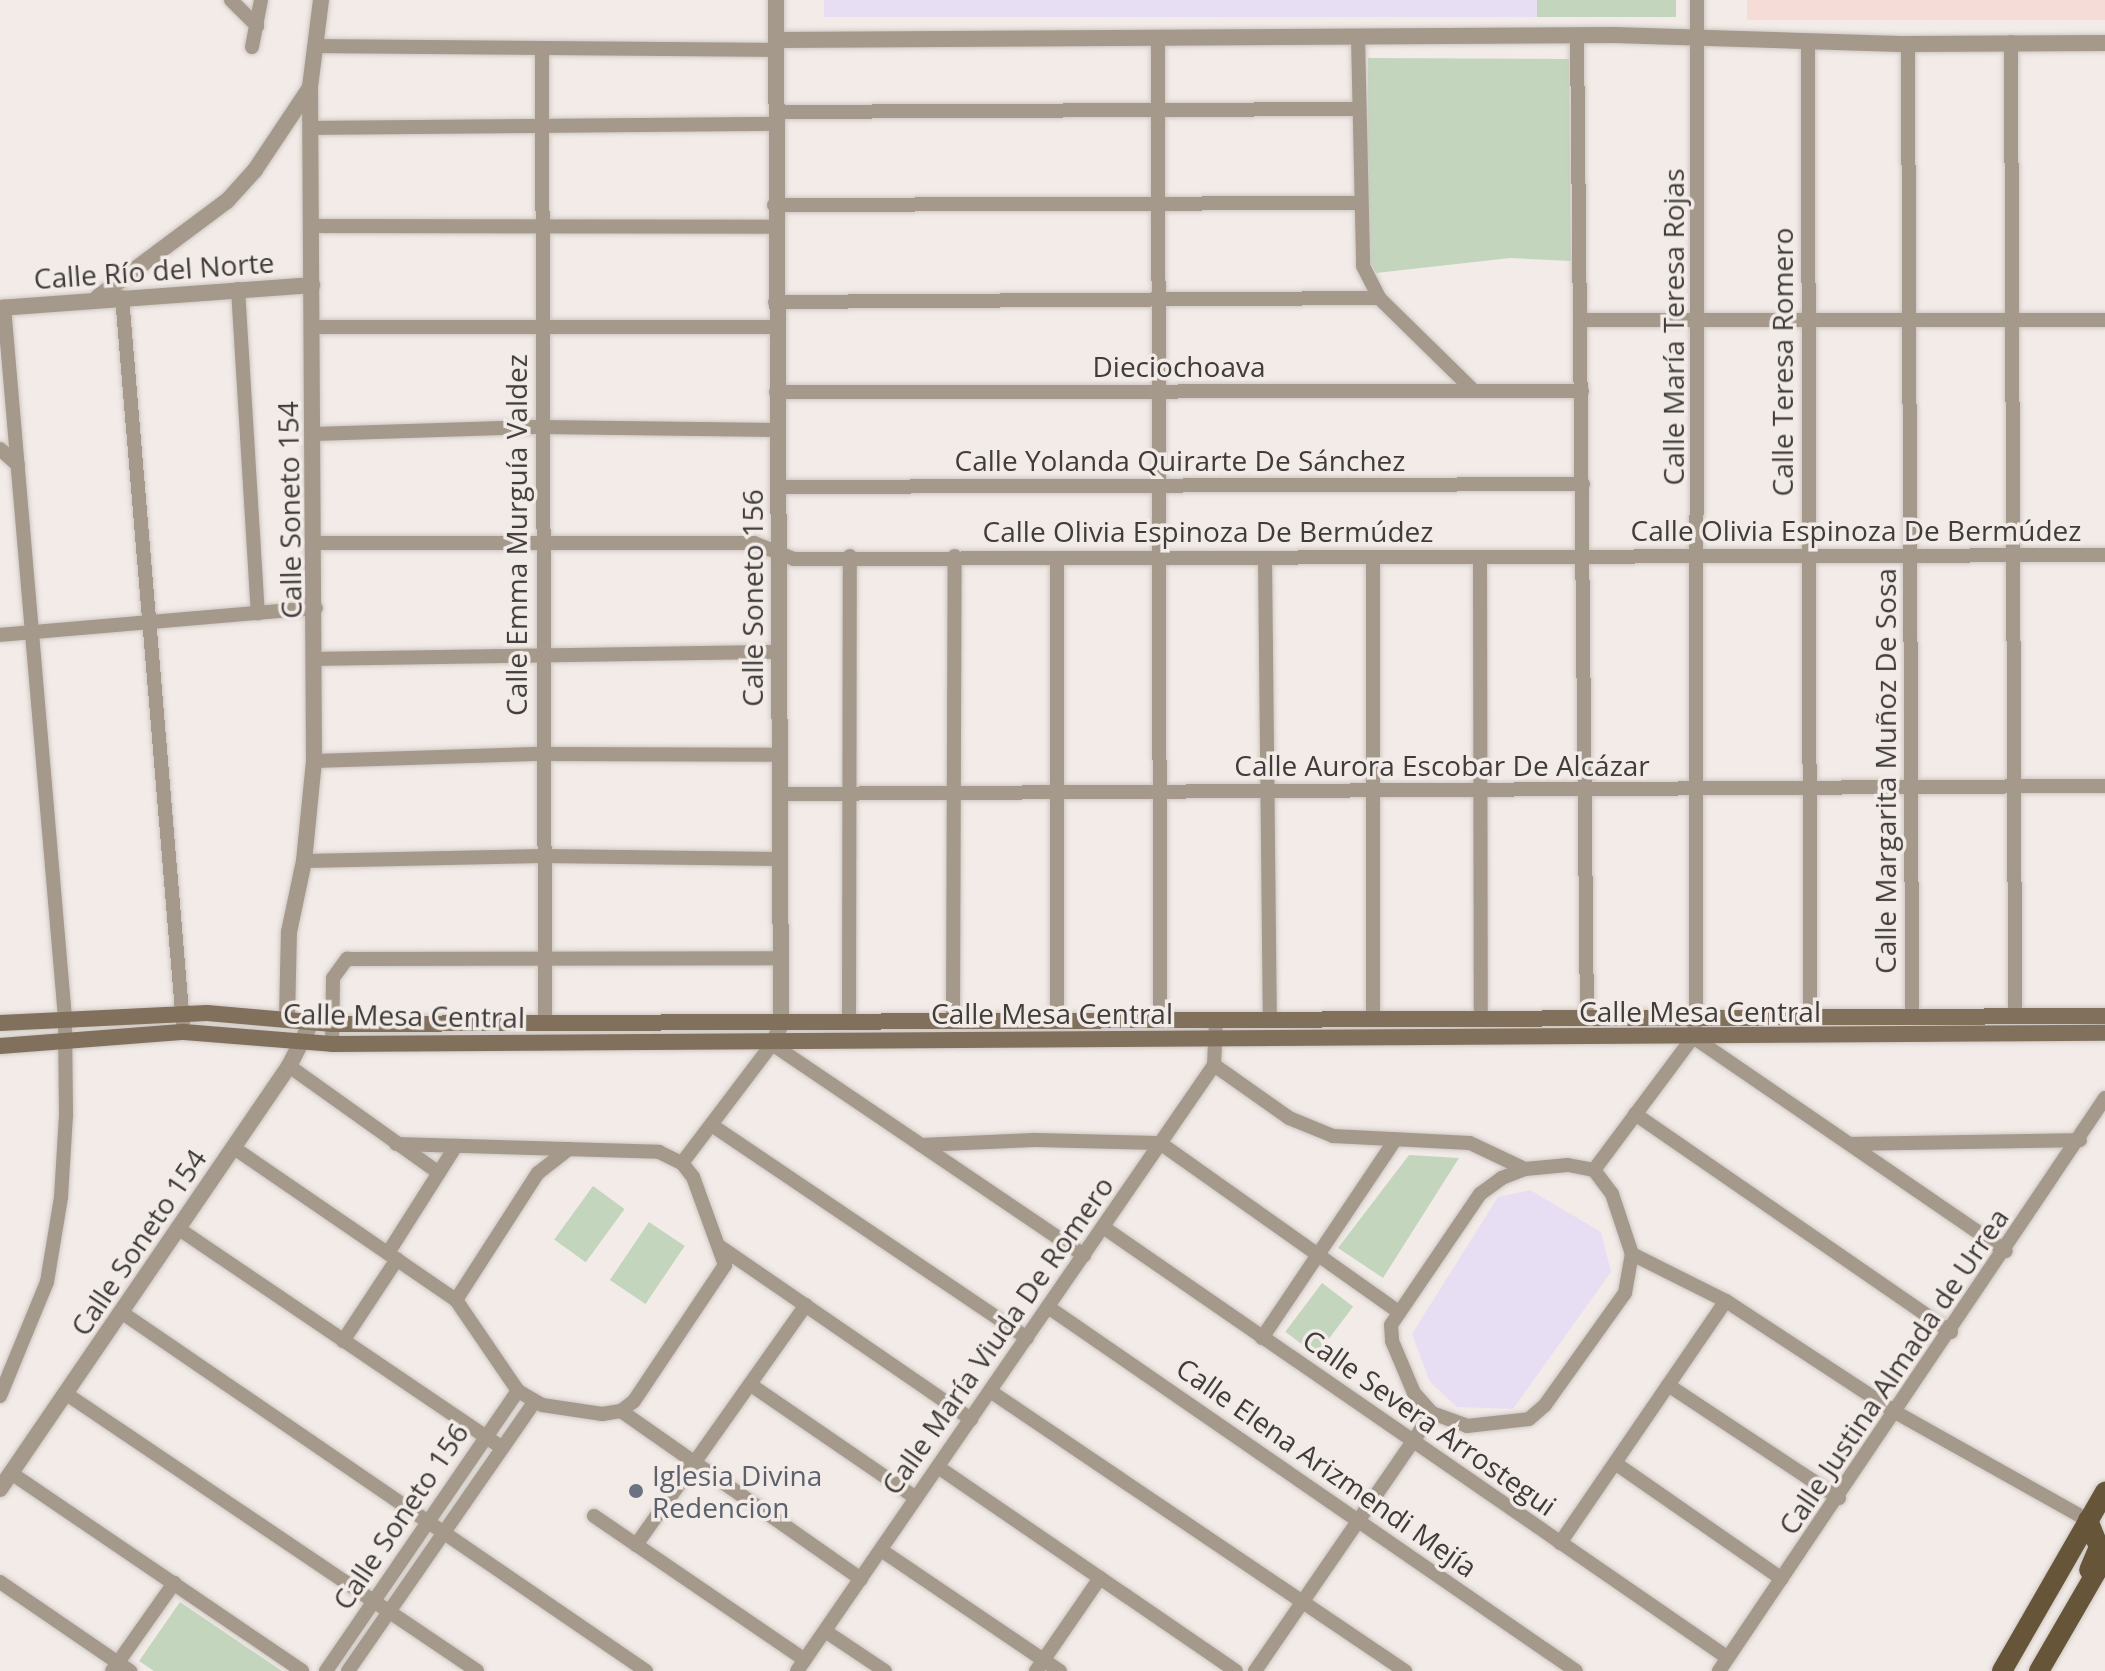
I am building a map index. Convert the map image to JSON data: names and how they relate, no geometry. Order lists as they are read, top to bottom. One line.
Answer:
{"streets":{"main road":["Calle Mesa Central"],"street":["Calle Río del Norte","Calle María Teresa Rojas","Calle Teresa Romero","Dieciochoava","Calle Yolanda Quirarte De Sánchez","Calle Soneto 154","Calle Olivia Espinoza De Bermúdez","Calle Emma Murguía Valdez","Calle Soneto 156","Calle Aurora Escobar De Alcázar","Calle Margarita Muñoz De Sosa","Calle María Viuda De Romero","Calle Justina Almada de Urrea","Calle Severa Arrostegui","Calle Elena Arizmendi Mejía"]},"crossings":[["Calle Río del Norte","Calle Soneto 154"],["Calle María Teresa Rojas","Calle Olivia Espinoza De Bermúdez"],["Calle María Teresa Rojas","Calle Aurora Escobar De Alcázar"],["Calle María Teresa Rojas","Calle Mesa Central"],["Calle Teresa Romero","Calle Olivia Espinoza De Bermúdez"],["Calle Teresa Romero","Calle Aurora Escobar De Alcázar"],["Calle Teresa Romero","Calle Mesa Central"],["Dieciochoava","Calle Soneto 156"],["Calle Yolanda Quirarte De Sánchez","Calle Soneto 156"],["Calle Soneto 154","Calle Olivia Espinoza De Bermúdez"],["Calle Soneto 154","Calle Mesa Central"],["Calle Olivia Espinoza De Bermúdez","Calle Emma Murguía Valdez"],["Calle Olivia Espinoza De Bermúdez","Calle Soneto 156"],["Calle Olivia Espinoza De Bermúdez","Calle Margarita Muñoz De Sosa"],["Calle Emma Murguía Valdez","Calle Mesa Central"],["Calle Soneto 156","Calle Aurora Escobar De Alcázar"],["Calle Soneto 156","Calle Mesa Central"],["Calle Aurora Escobar De Alcázar","Calle Margarita Muñoz De Sosa"],["Calle Margarita Muñoz De Sosa","Calle Mesa Central"],["Calle Mesa Central","Calle María Viuda De Romero"],["Calle María Viuda De Romero","Calle Severa Arrostegui"],["Calle María Viuda De Romero","Calle Elena Arizmendi Mejía"],["Calle Justina Almada de Urrea","Calle Severa Arrostegui"]],"places":["Iglesia Divina Redencion"]}
